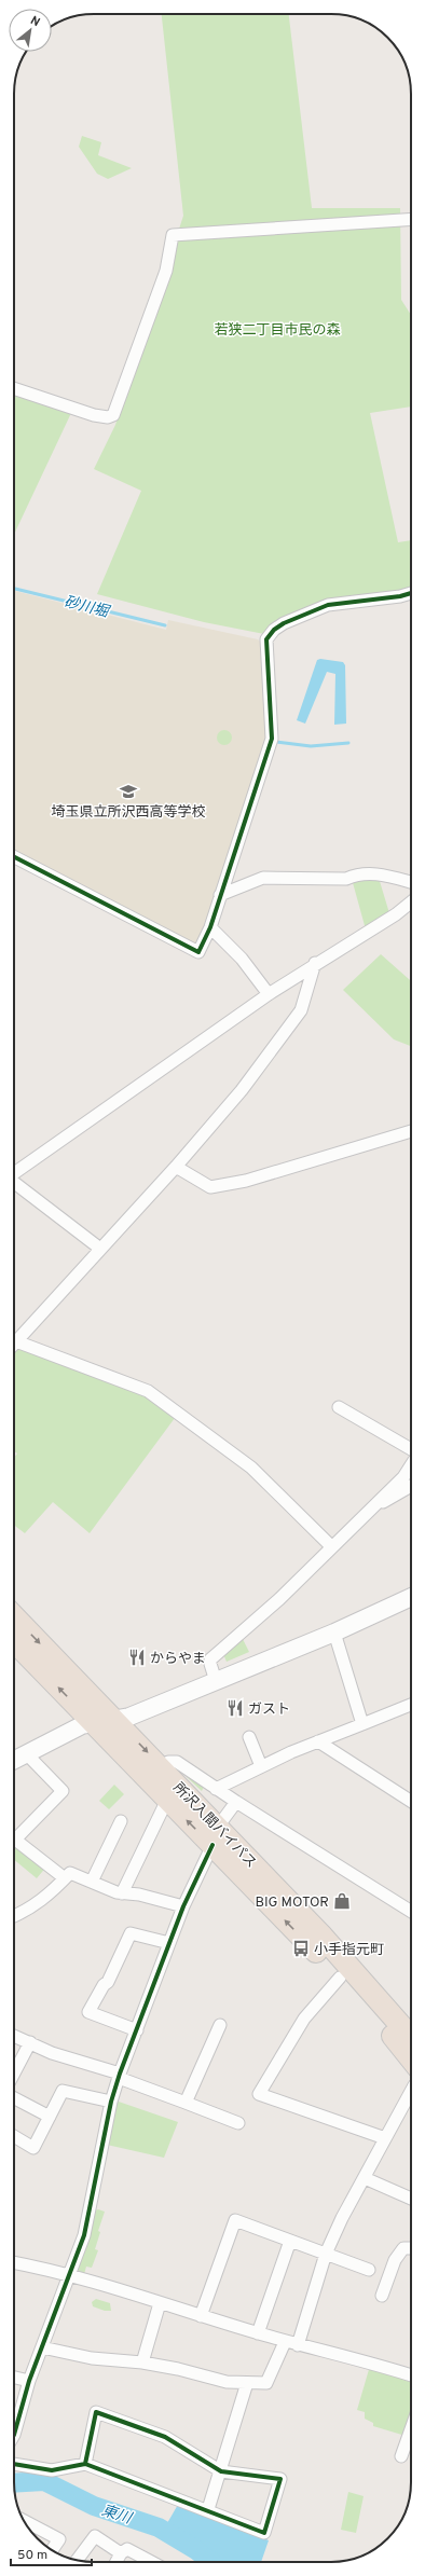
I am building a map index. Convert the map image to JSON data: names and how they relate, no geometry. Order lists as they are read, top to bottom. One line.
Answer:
{"streets":{"highway":["所沢入間バイパス"]},"water":["砂川堀","東川"],"parks":["若狭二丁目市民の森"],"places":{"school or university":["埼玉県立所沢西高等学校"],"restaurant":["からやま","ガスト"],"shop":["BIG MOTOR"],"bus stop":["小手指元町"]},"scale_bar":"50 m","north":"top right"}
